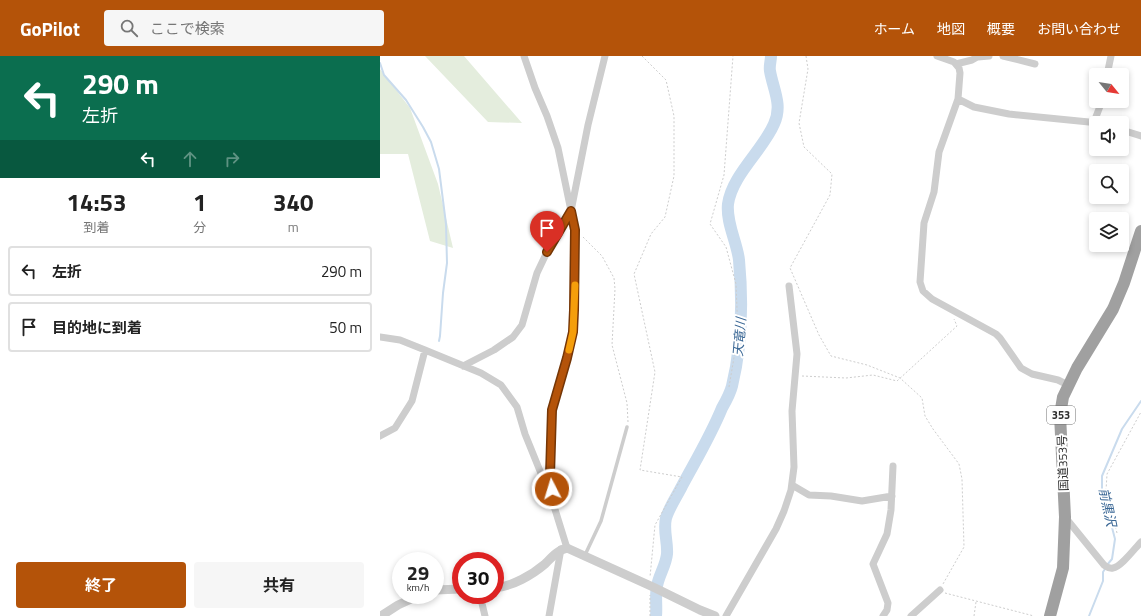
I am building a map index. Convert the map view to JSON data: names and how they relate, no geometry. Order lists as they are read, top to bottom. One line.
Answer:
{"streets":{"highway":["353","国道353号"]},"water":["天竜川","前黒沢"],"north":"bottom right","page":{"header":"GoPilot","search":"ここで検索","nav":["ホーム","地図","概要","お問い合わせ"],"turn":["290 m","左折"],"eta":["14:53","到着","1","分","340","m"],"list":[{"name":"左折","value":"290 m"},{"name":"目的地に到着","value":"50 m"}],"speed":"29 km/h","limit":"30","buttons":["終了","共有"]}}
